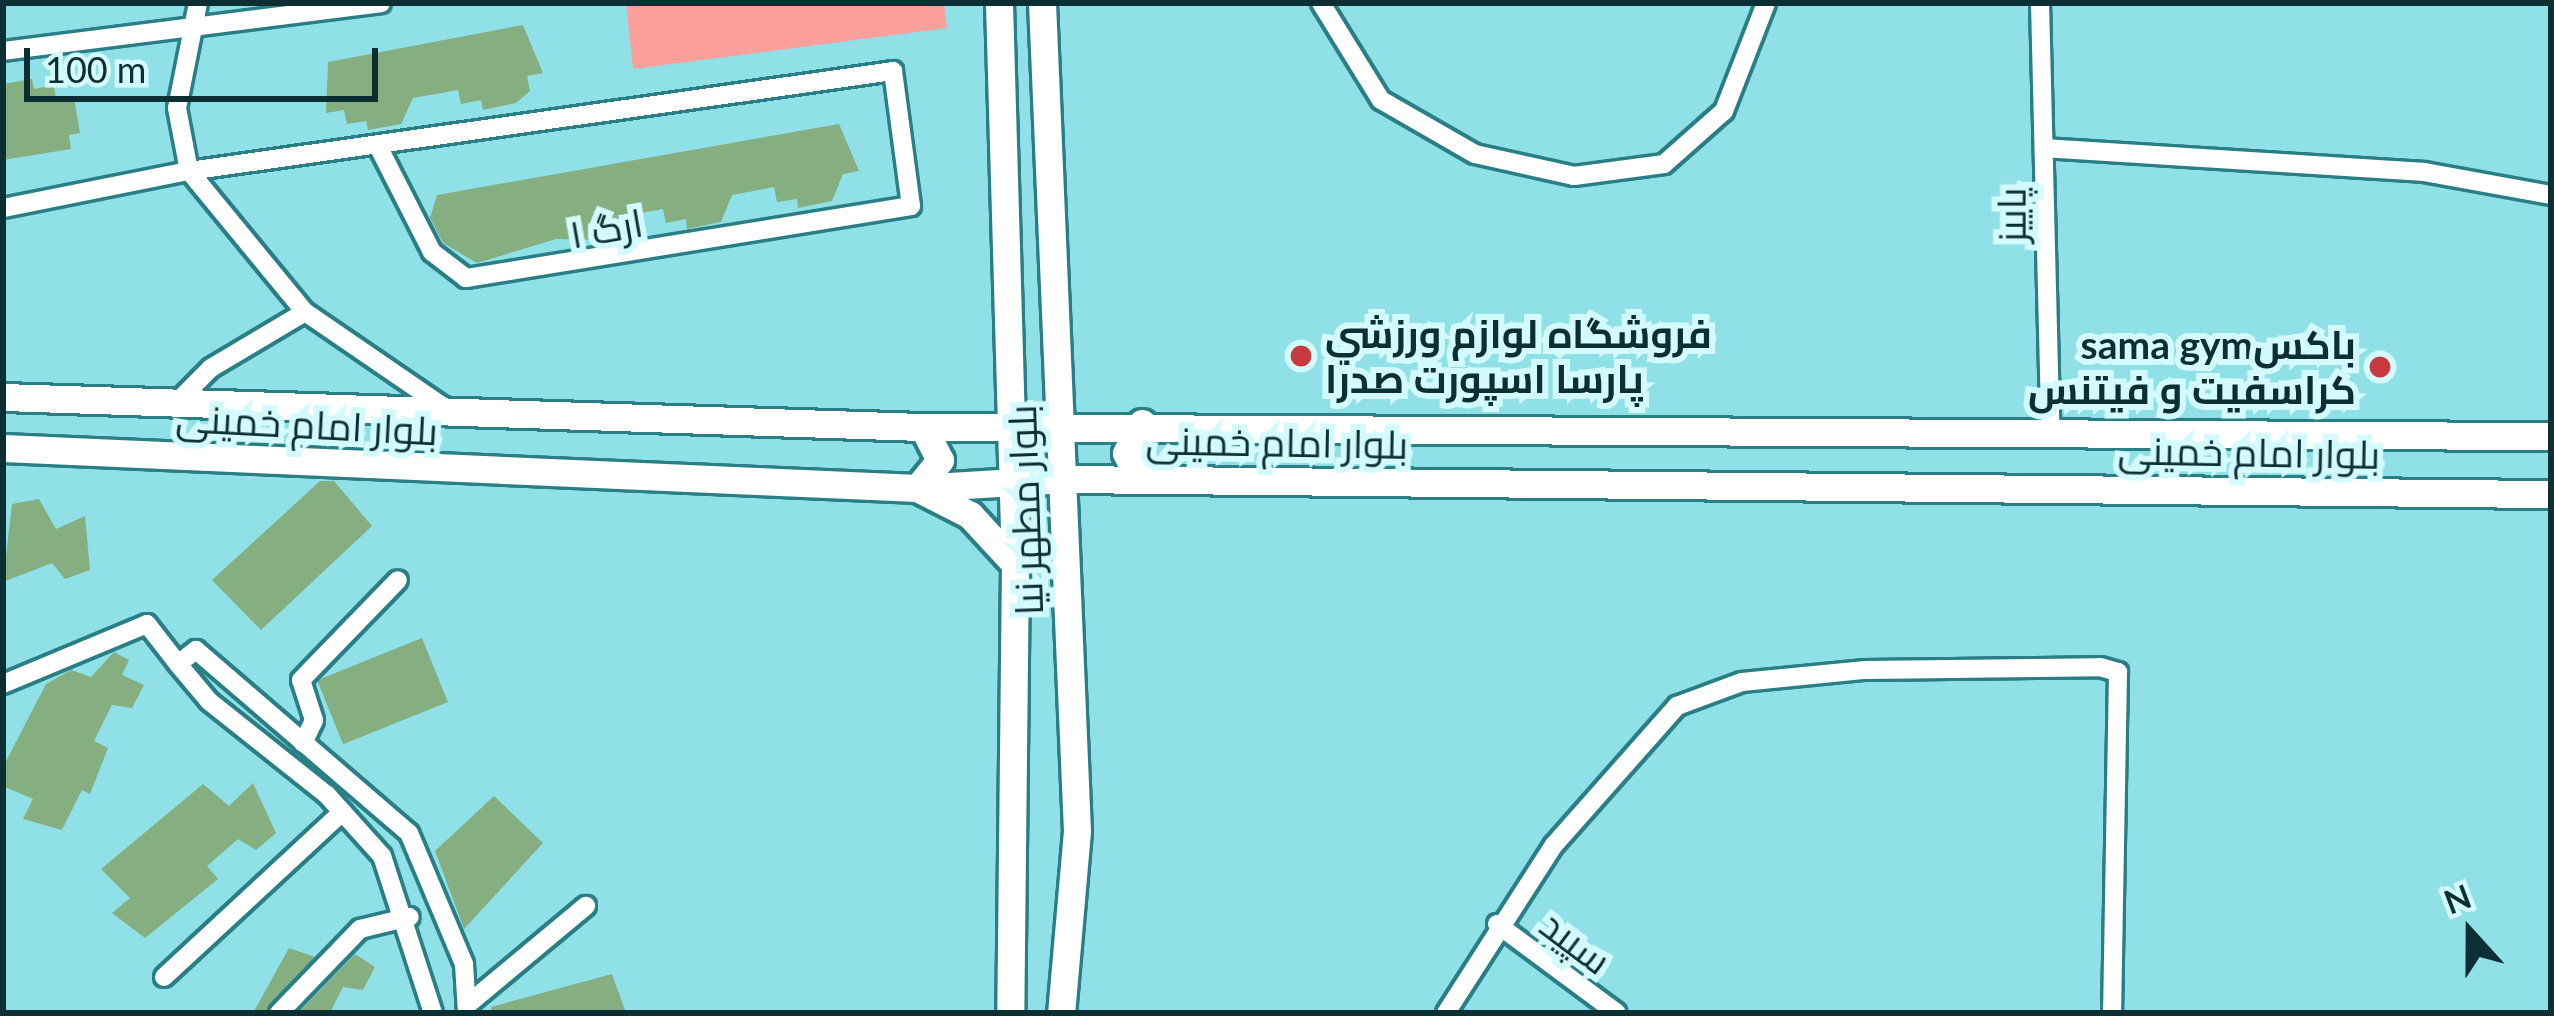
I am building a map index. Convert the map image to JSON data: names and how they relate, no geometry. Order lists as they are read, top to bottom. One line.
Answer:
{"streets":{"main road":["بلوار امام خمینی","بلوار مطهر نیا"],"street":["پاییز","ارگ ۱","سپید"]},"crossings":[["پاییز","بلوار امام خمینی"],["بلوار امام خمینی","بلوار مطهر نیا"]],"places":["فروشگاه لوازم ورزشي پارسا اسپورت صدرا","sama gymباکس کراسفیت و فیتنس"],"scale_bar":"100 m","north":"top"}
